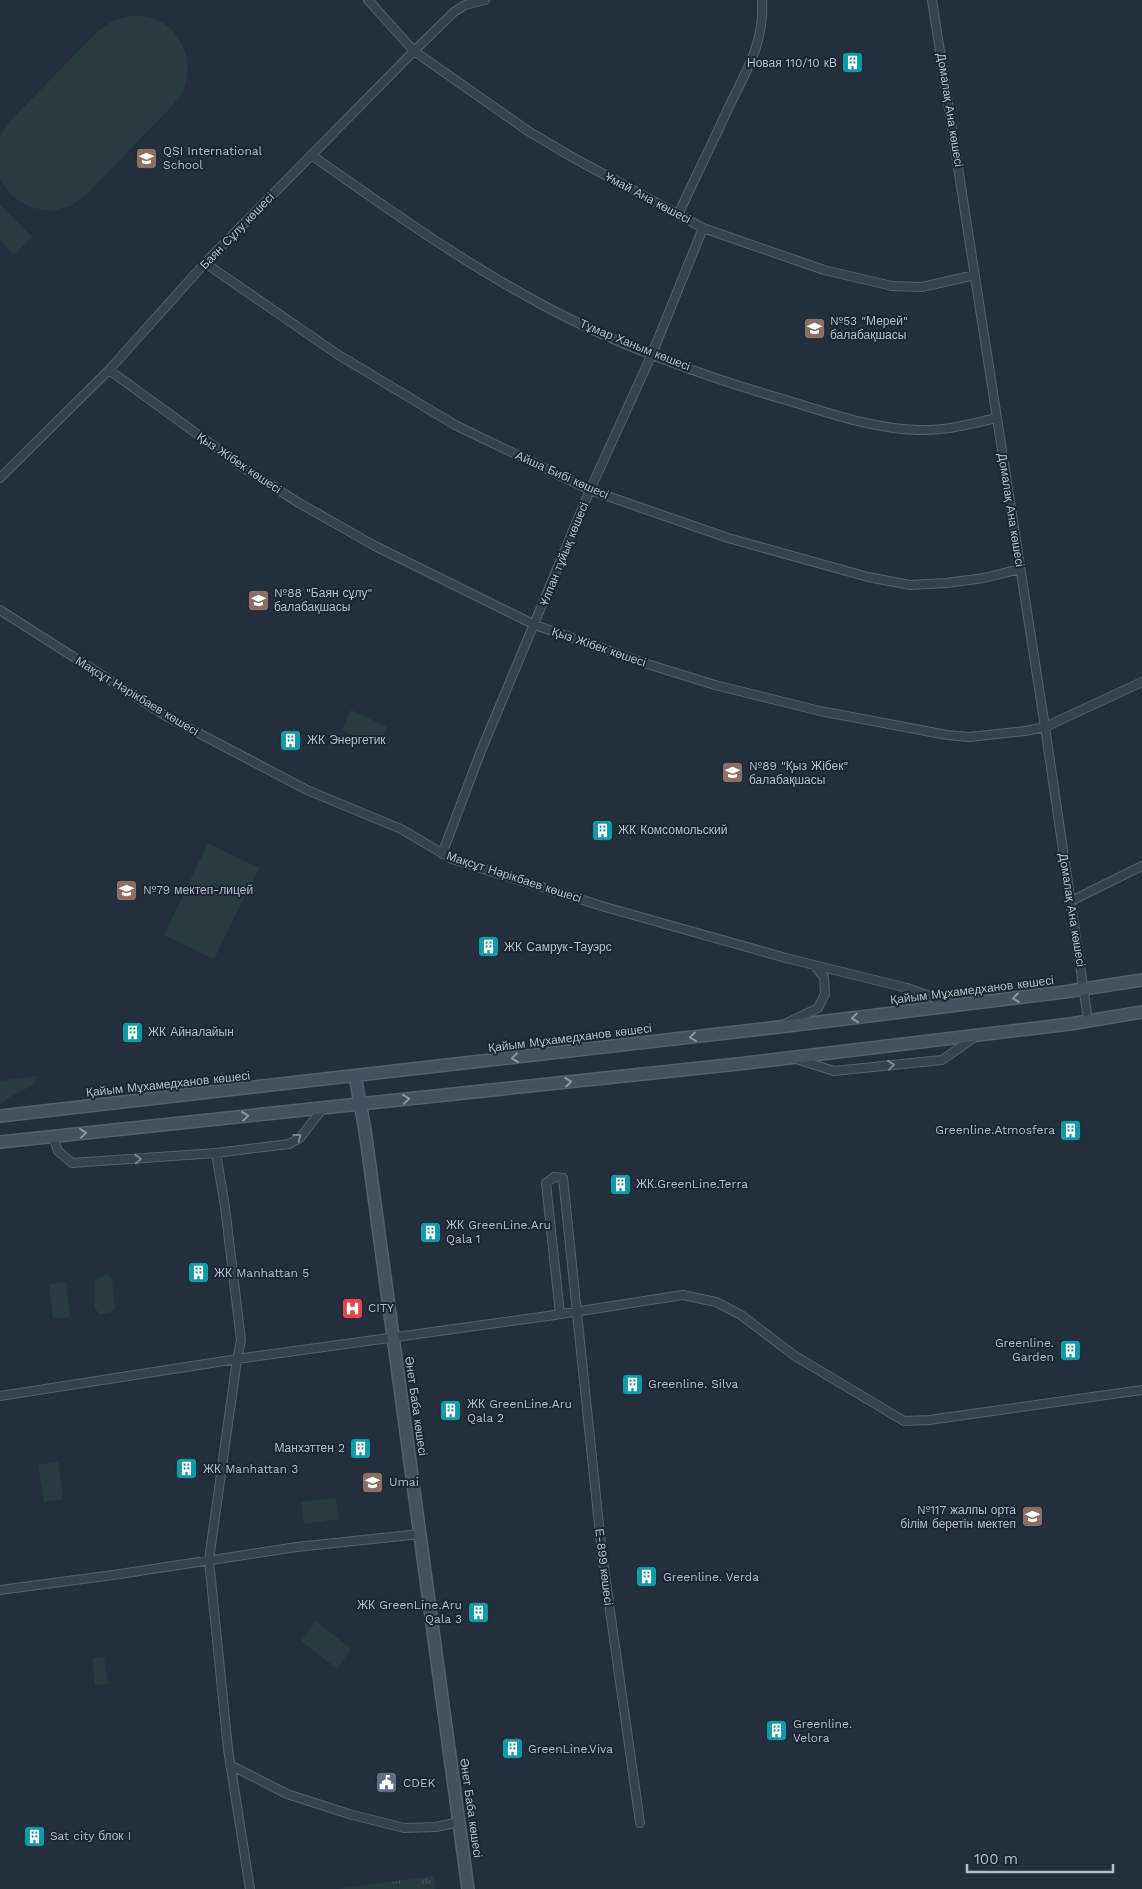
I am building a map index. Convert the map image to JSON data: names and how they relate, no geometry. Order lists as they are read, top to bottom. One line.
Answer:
{"streets":{"main road":["Қайым Мұхамедханов көшесі","Әнет Баба көшесі"],"street":["Домалақ Ана көшесі","Ұмай Ана көшесі","Баян Сұлу көшесі","Тұмар Ханым көшесі","Қыз Жібек көшесі","Айша Бибі көшесі","Ұлпан тұйық көшесі","Мақсұт Нәрікбаев көшесі","Е-899 көшесі"]},"crossings":[["Домалақ Ана көшесі","Ұмай Ана көшесі"],["Домалақ Ана көшесі","Тұмар Ханым көшесі"],["Домалақ Ана көшесі","Қыз Жібек көшесі"],["Домалақ Ана көшесі","Айша Бибі көшесі"],["Домалақ Ана көшесі","Қайым Мұхамедханов көшесі"],["Ұмай Ана көшесі","Баян Сұлу көшесі"],["Ұмай Ана көшесі","Ұлпан тұйық көшесі"],["Баян Сұлу көшесі","Тұмар Ханым көшесі"],["Баян Сұлу көшесі","Қыз Жібек көшесі"],["Баян Сұлу көшесі","Айша Бибі көшесі"],["Тұмар Ханым көшесі","Ұлпан тұйық көшесі"],["Қыз Жібек көшесі","Ұлпан тұйық көшесі"],["Айша Бибі көшесі","Ұлпан тұйық көшесі"],["Ұлпан тұйық көшесі","Мақсұт Нәрікбаев көшесі"],["Мақсұт Нәрікбаев көшесі","Қайым Мұхамедханов көшесі"],["Қайым Мұхамедханов көшесі","Әнет Баба көшесі"]],"places":{"building":["Новая 110/10 кВ","ЖК Энергетик","ЖК Комсомольский","ЖК Самрук-Тауэрс","ЖК Айналайын","Greenline.Atmosfera","ЖК.GreenLine.Terra","ЖК GreenLine.Aru Qala 1","ЖК Manhattan 5","Greenline. Garden","Greenline. Silva","ЖК GreenLine.Aru Qala 2","Манхэттен 2","ЖК Manhattan 3","Greenline. Verda","ЖК GreenLine.Aru Qala 3","Greenline. Velora","GreenLine.Viva","Sat city блок I"],"school or university":["QSI International School","№53 \"Мерей\" балабақшасы","№88 \"Баян сұлу\" балабақшасы","№89 \"Қыз Жібек\" балабақшасы","№79 мектеп-лицей","Umai","№117 жалпы орта білім беретін мектеп"],"hospital":["CITY"],"public building":["CDEK"]},"scale_bar":"100 m"}
